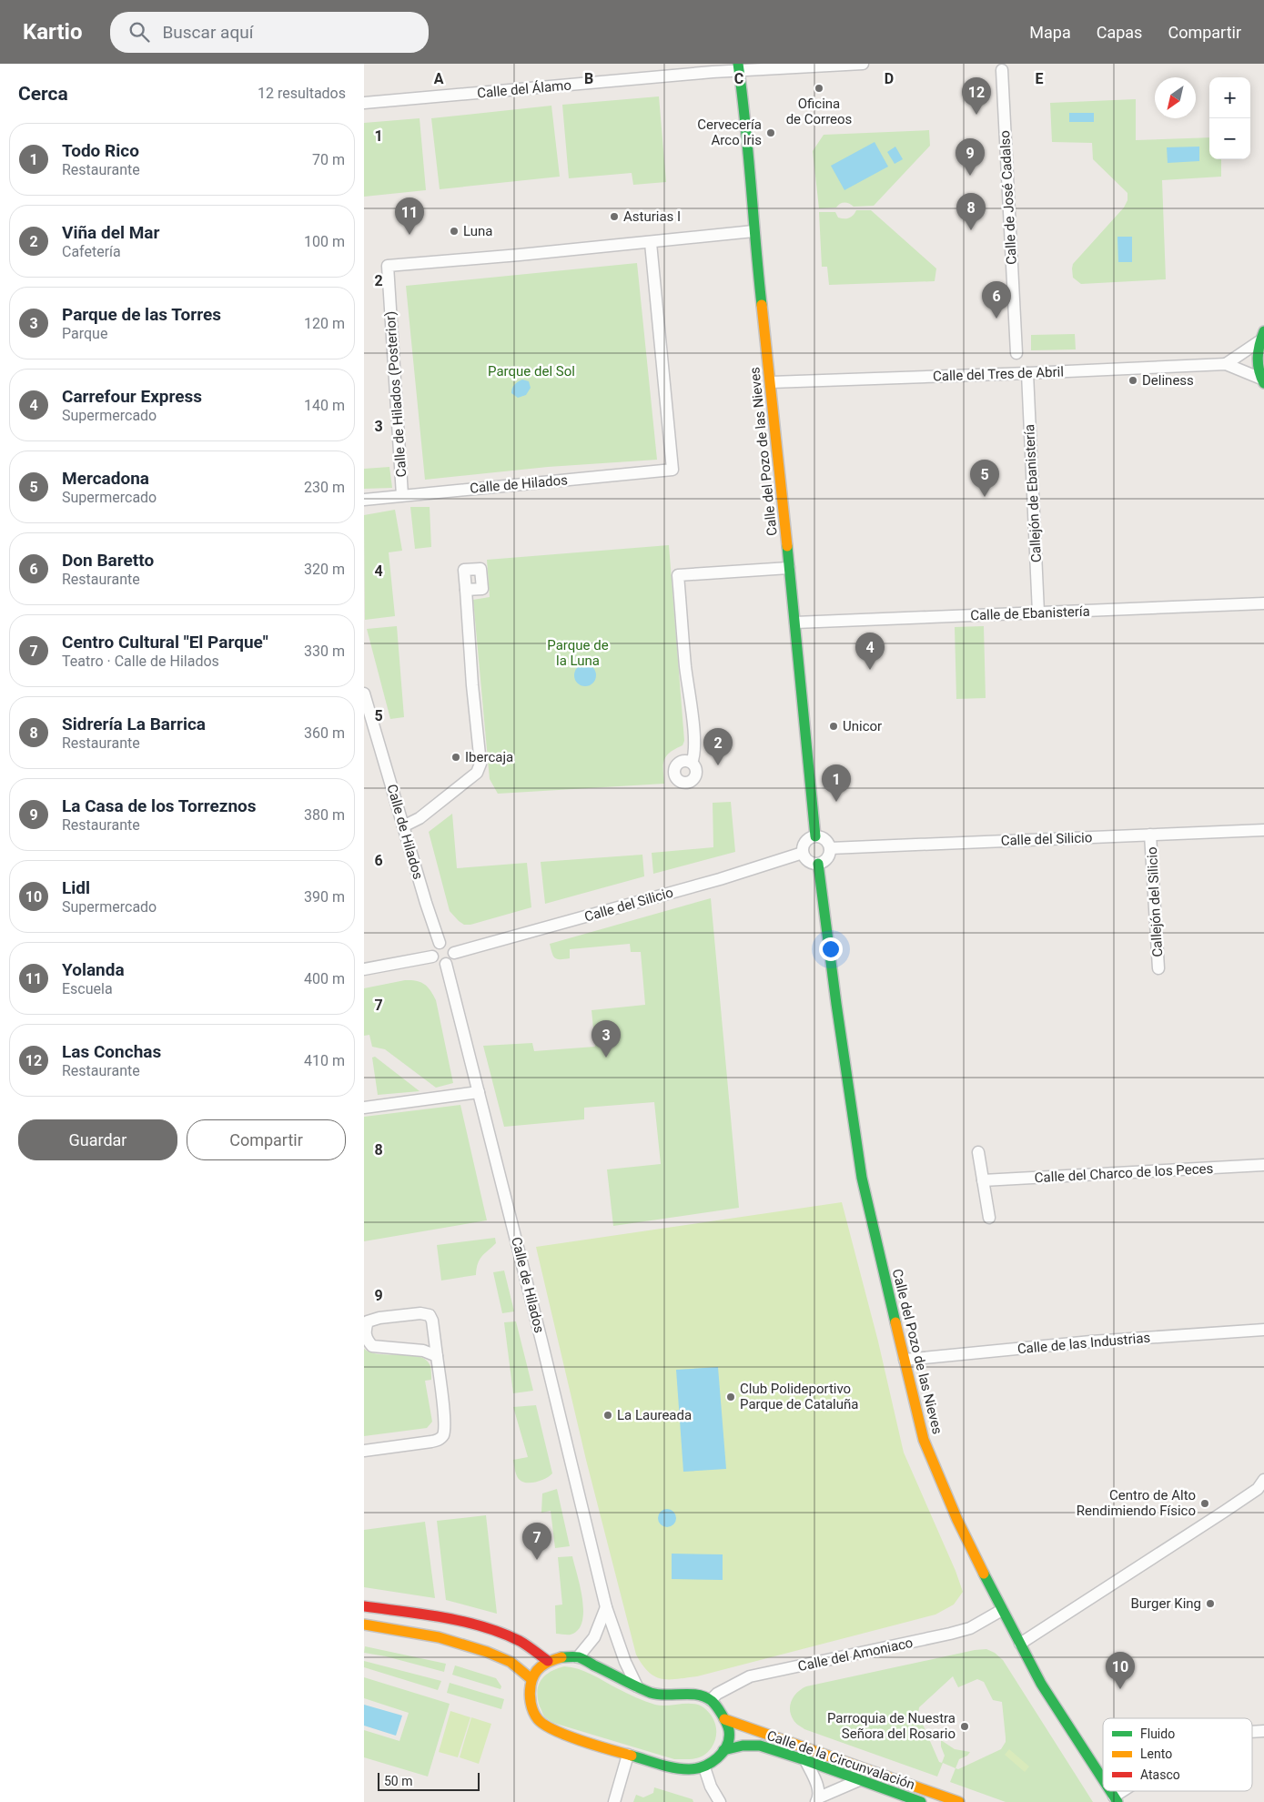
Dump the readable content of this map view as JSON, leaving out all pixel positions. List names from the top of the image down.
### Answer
{
  "streets": {
    "street": [
      "Calle del Álamo",
      "Calle de José Cadalso",
      "Calle del Tres de Abril",
      "Calle de Hilados (Posterior)",
      "Calle del Pozo de las Nieves",
      "Calle de Hilados",
      "Callejón de Ebanistería",
      "Calle de Ebanistería",
      "Calle del Silicio",
      "Callejón del Silicio",
      "Calle del Charco de los Peces",
      "Calle de las Industrias",
      "Calle del Amoniaco",
      "Calle de la Circunvalación"
    ]
  },
  "crossings": [
    ["Calle del Álamo", "Calle del Pozo de las Nieves"],
    ["Calle del Tres de Abril", "Calle del Pozo de las Nieves"],
    ["Calle del Tres de Abril", "Callejón de Ebanistería"],
    ["Calle de Hilados (Posterior)", "Calle de Hilados"],
    ["Calle del Pozo de las Nieves", "Calle de Ebanistería"],
    ["Calle del Pozo de las Nieves", "Calle del Silicio"],
    ["Calle del Pozo de las Nieves", "Calle de las Industrias"],
    ["Calle del Pozo de las Nieves", "Calle del Amoniaco"],
    ["Calle de Hilados", "Calle del Silicio"],
    ["Callejón de Ebanistería", "Calle de Ebanistería"],
    ["Calle del Silicio", "Callejón del Silicio"]
  ],
  "parks": ["Parque del Sol", "Parque de la Luna"],
  "places": [
    "Oficina de Correos",
    "Cervecería Arco Iris",
    "Asturias I",
    "Luna",
    "Deliness",
    "Unicor",
    "Ibercaja",
    "Club Polideportivo Parque de Cataluña",
    "La Laureada",
    "Centro de Alto Rendimiendo Físico",
    "Burger King",
    "Parroquia de Nuestra Señora del Rosario"
  ],
  "legend": ["Fluido", "Lento", "Atasco"],
  "scale_bar": "50 m",
  "north": "bottom left",
  "page": {
    "header": "Kartio",
    "search": "Buscar aquí",
    "nav": ["Mapa", "Capas", "Compartir"],
    "heading": ["Cerca", "12 resultados"],
    "map_buttons": ["+", "−"],
    "pins": [
      "12",
      "9",
      "8",
      "11",
      "6",
      "5",
      "4",
      "2",
      "1",
      "3",
      "7",
      "10"
    ],
    "list": [
      {
        "mark": "1",
        "name": "Todo Rico",
        "note": "Restaurante",
        "value": "70 m"
      },
      {
        "mark": "2",
        "name": "Viña del Mar",
        "note": "Cafetería",
        "value": "100 m"
      },
      {
        "mark": "3",
        "name": "Parque de las Torres",
        "note": "Parque",
        "value": "120 m"
      },
      {
        "mark": "4",
        "name": "Carrefour Express",
        "note": "Supermercado",
        "value": "140 m"
      },
      {
        "mark": "5",
        "name": "Mercadona",
        "note": "Supermercado",
        "value": "230 m"
      },
      {
        "mark": "6",
        "name": "Don Baretto",
        "note": "Restaurante",
        "value": "320 m"
      },
      {
        "mark": "7",
        "name": "Centro Cultural \"El Parque\"",
        "note": "Teatro · Calle de Hilados",
        "value": "330 m"
      },
      {
        "mark": "8",
        "name": "Sidrería La Barrica",
        "note": "Restaurante",
        "value": "360 m"
      },
      {
        "mark": "9",
        "name": "La Casa de los Torreznos",
        "note": "Restaurante",
        "value": "380 m"
      },
      {
        "mark": "10",
        "name": "Lidl",
        "note": "Supermercado",
        "value": "390 m"
      },
      {
        "mark": "11",
        "name": "Yolanda",
        "note": "Escuela",
        "value": "400 m"
      },
      {
        "mark": "12",
        "name": "Las Conchas",
        "note": "Restaurante",
        "value": "410 m"
      }
    ],
    "buttons": ["Guardar", "Compartir"],
    "scale": "50 m"
  },
  "grid": {
    "columns": [
      "A",
      "B",
      "C",
      "D",
      "E"
    ],
    "rows": [
      "1",
      "2",
      "3",
      "4",
      "5",
      "6",
      "7",
      "8",
      "9"
    ]
  }
}
